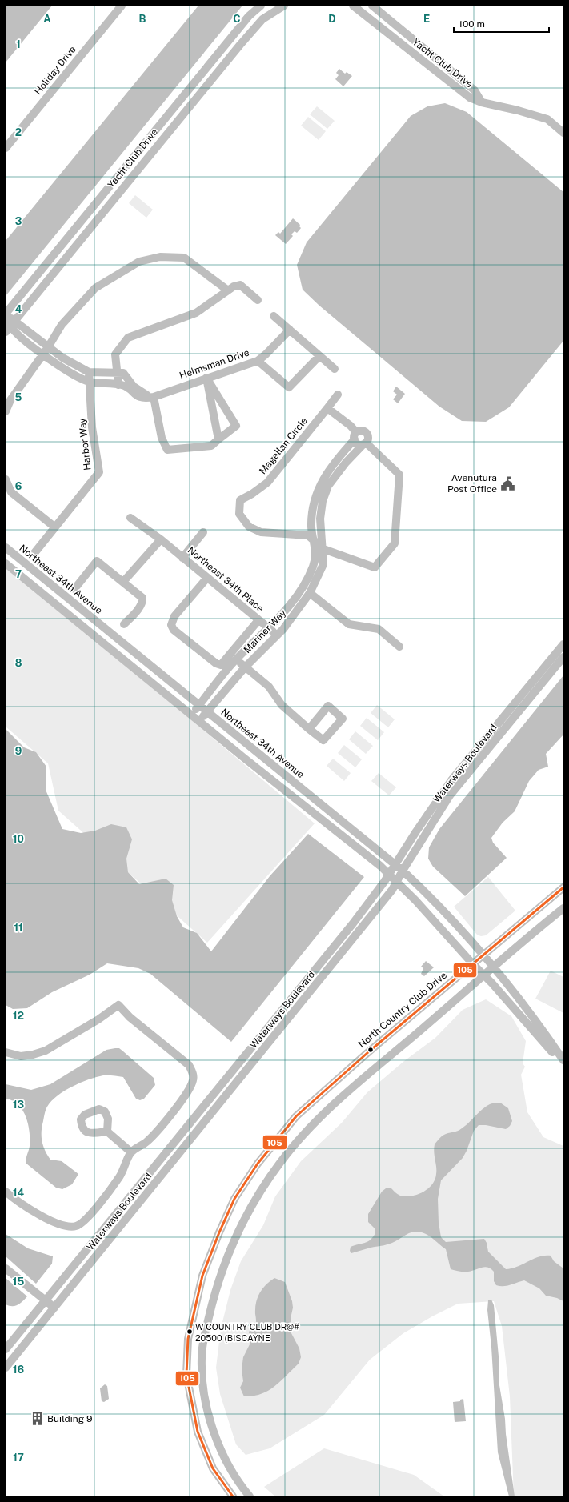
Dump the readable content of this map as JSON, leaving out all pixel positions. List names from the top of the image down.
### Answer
{
  "streets": {
    "street": [
      "Yacht Club Drive",
      "Holiday Drive",
      "Helmsman Drive",
      "Harbor Way",
      "Magellan Circle",
      "Northeast 34th Avenue",
      "Northeast 34th Place",
      "Mariner Way",
      "Waterways Boulevard",
      "North Country Club Drive"
    ]
  },
  "crossings": [
    ["Magellan Circle", "Mariner Way"],
    ["Northeast 34th Avenue", "Mariner Way"],
    ["Northeast 34th Avenue", "Waterways Boulevard"],
    ["Northeast 34th Avenue", "North Country Club Drive"],
    ["Northeast 34th Place", "Mariner Way"]
  ],
  "places": {
    "public building": ["Avenutura Post Office"],
    "other": ["W COUNTRY CLUB DR@# 20500 (BISCAYNE"],
    "building": ["Building 9"]
  },
  "lines": ["transit line 105"],
  "scale_bar": "100 m",
  "grid": {
    "columns": [
      "A",
      "B",
      "C",
      "D",
      "E"
    ],
    "rows": [
      "1",
      "2",
      "3",
      "4",
      "5",
      "6",
      "7",
      "8",
      "9",
      "10",
      "11",
      "12",
      "13",
      "14",
      "15",
      "16",
      "17"
    ]
  }
}
